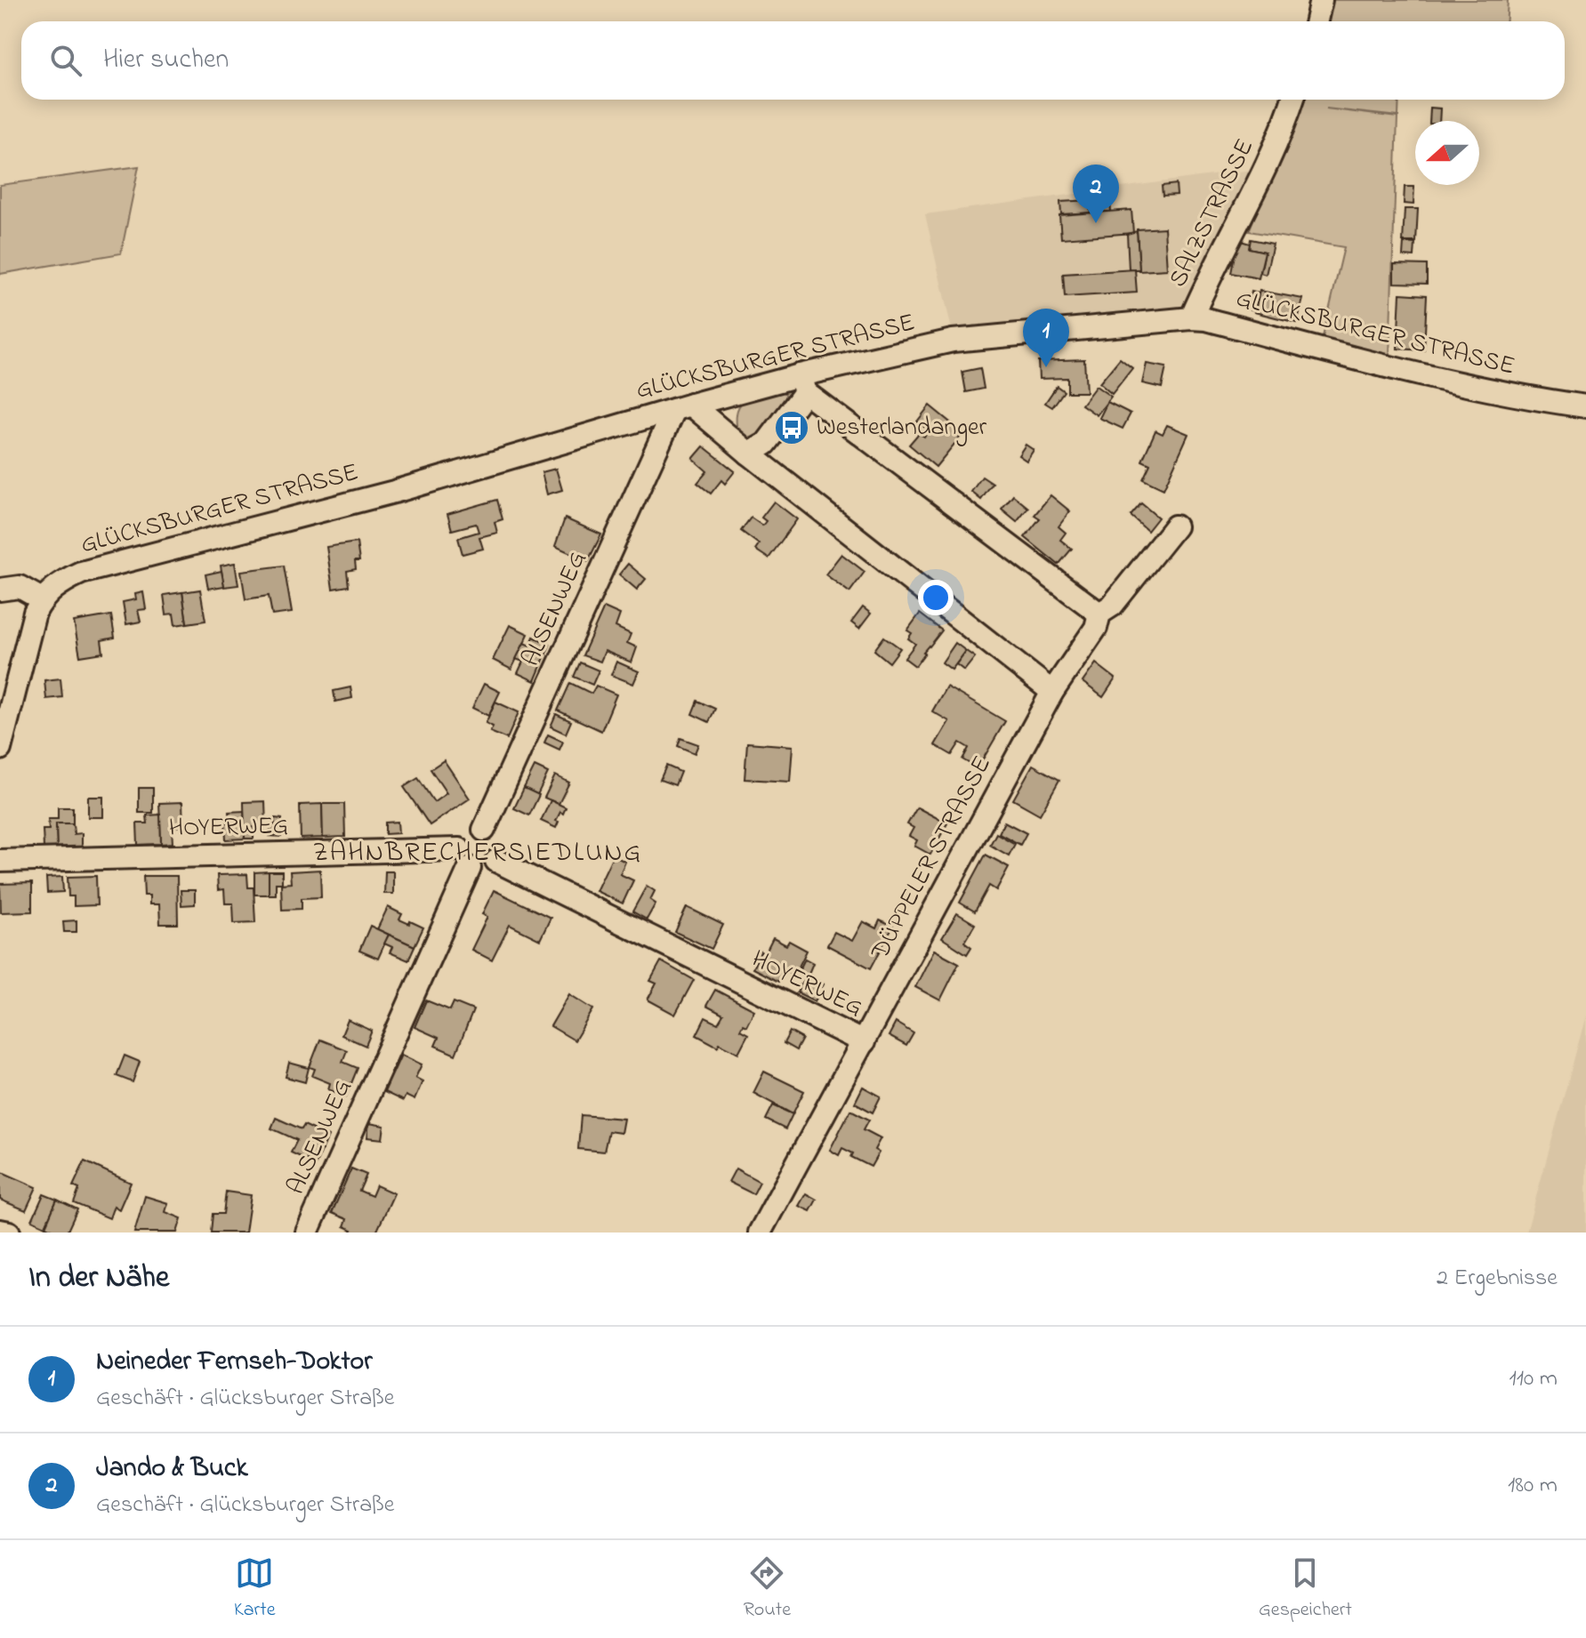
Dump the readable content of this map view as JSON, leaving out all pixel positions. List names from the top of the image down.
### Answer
{
  "streets": {
    "street": [
      "SALZSTRASSE",
      "GLÜCKSBURGER STRASSE",
      "ALSENWEG",
      "HOYERWEG",
      "DÜPPELER STRASSE"
    ]
  },
  "crossings": [
    ["SALZSTRASSE", "GLÜCKSBURGER STRASSE"],
    ["GLÜCKSBURGER STRASSE", "ALSENWEG"],
    ["ALSENWEG", "HOYERWEG"],
    ["HOYERWEG", "DÜPPELER STRASSE"]
  ],
  "districts": ["ZAHNBRECHERSIEDLUNG"],
  "places": {
    "bus stop": ["Westerlandanger"]
  },
  "north": "left",
  "page": {
    "search": "Hier suchen",
    "pins": ["2", "1"],
    "heading": ["In der Nähe", "2 Ergebnisse"],
    "list": [
      {
        "mark": "1",
        "name": "Neineder Fernseh-Doktor",
        "note": "Geschäft · Glücksburger Straße",
        "value": "110 m"
      },
      {
        "mark": "2",
        "name": "Jando & Buck",
        "note": "Geschäft · Glücksburger Straße",
        "value": "180 m"
      }
    ],
    "nav": ["Karte", "Route", "Gespeichert"]
  }
}
